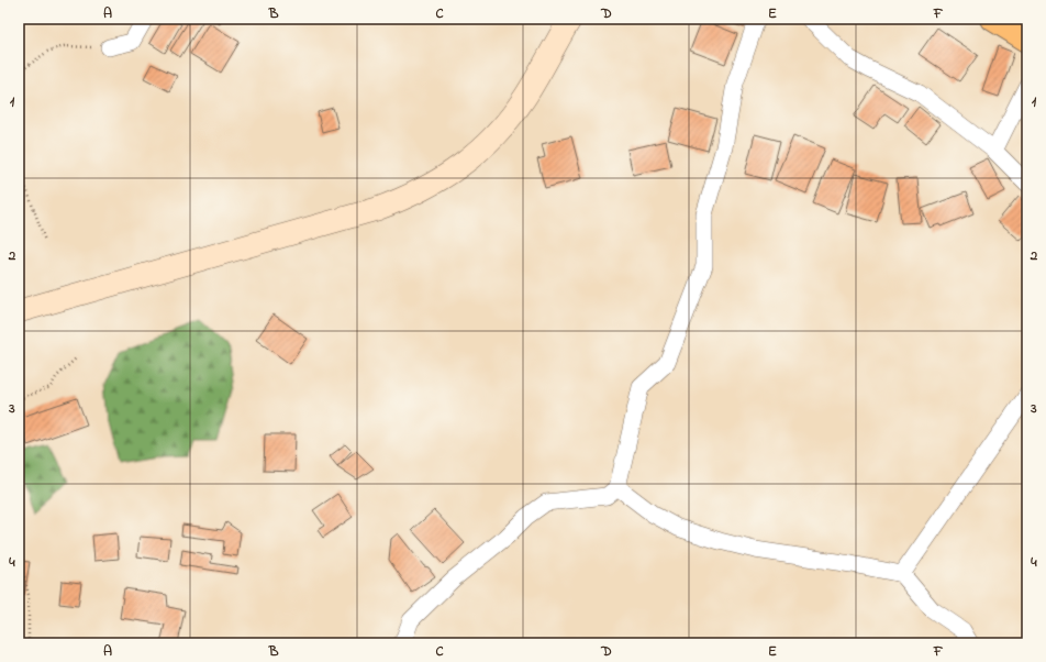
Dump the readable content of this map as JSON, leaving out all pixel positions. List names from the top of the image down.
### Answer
{
  "grid": {
    "columns": [
      "A",
      "B",
      "C",
      "D",
      "E",
      "F"
    ],
    "rows": [
      "1",
      "2",
      "3",
      "4"
    ]
  }
}
